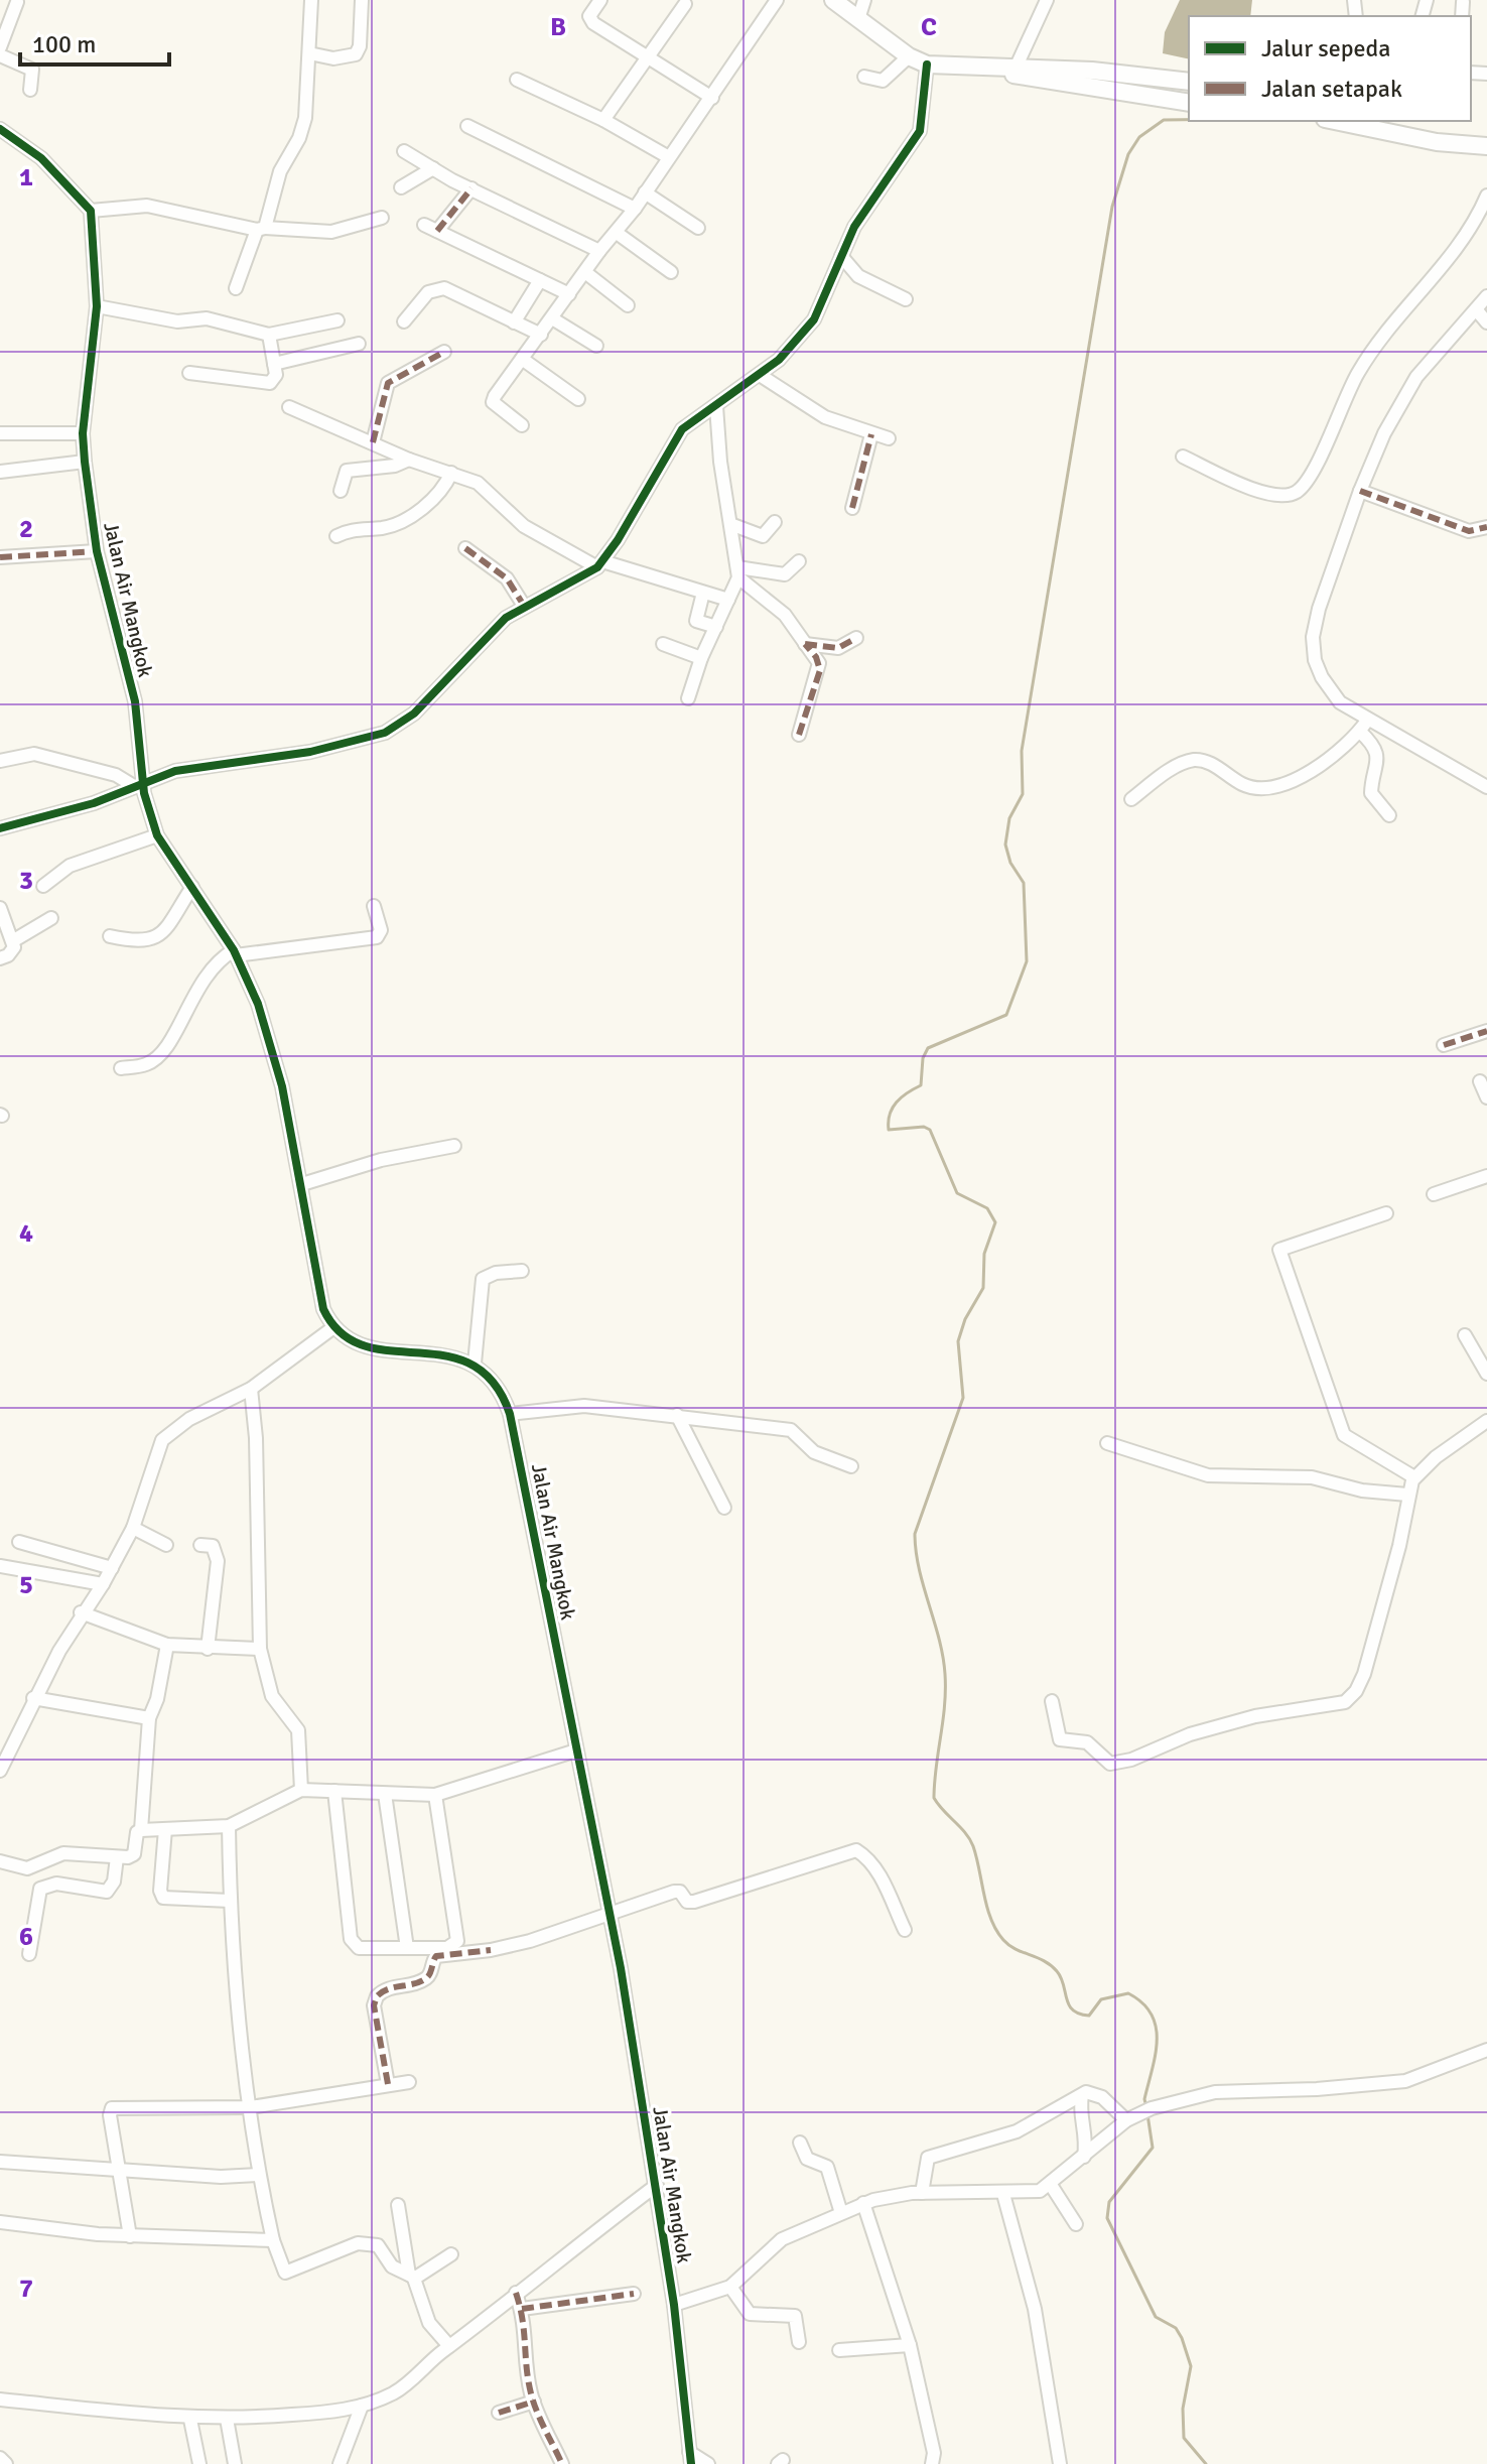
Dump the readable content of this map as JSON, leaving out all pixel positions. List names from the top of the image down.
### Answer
{
  "streets": {
    "street": ["Jalan Air Mangkok"]
  },
  "legend": ["Jalur sepeda", "Jalan setapak"],
  "scale_bar": "100 m",
  "grid": {
    "columns": ["B", "C"],
    "rows": [
      "1",
      "2",
      "3",
      "4",
      "5",
      "6",
      "7"
    ]
  }
}
